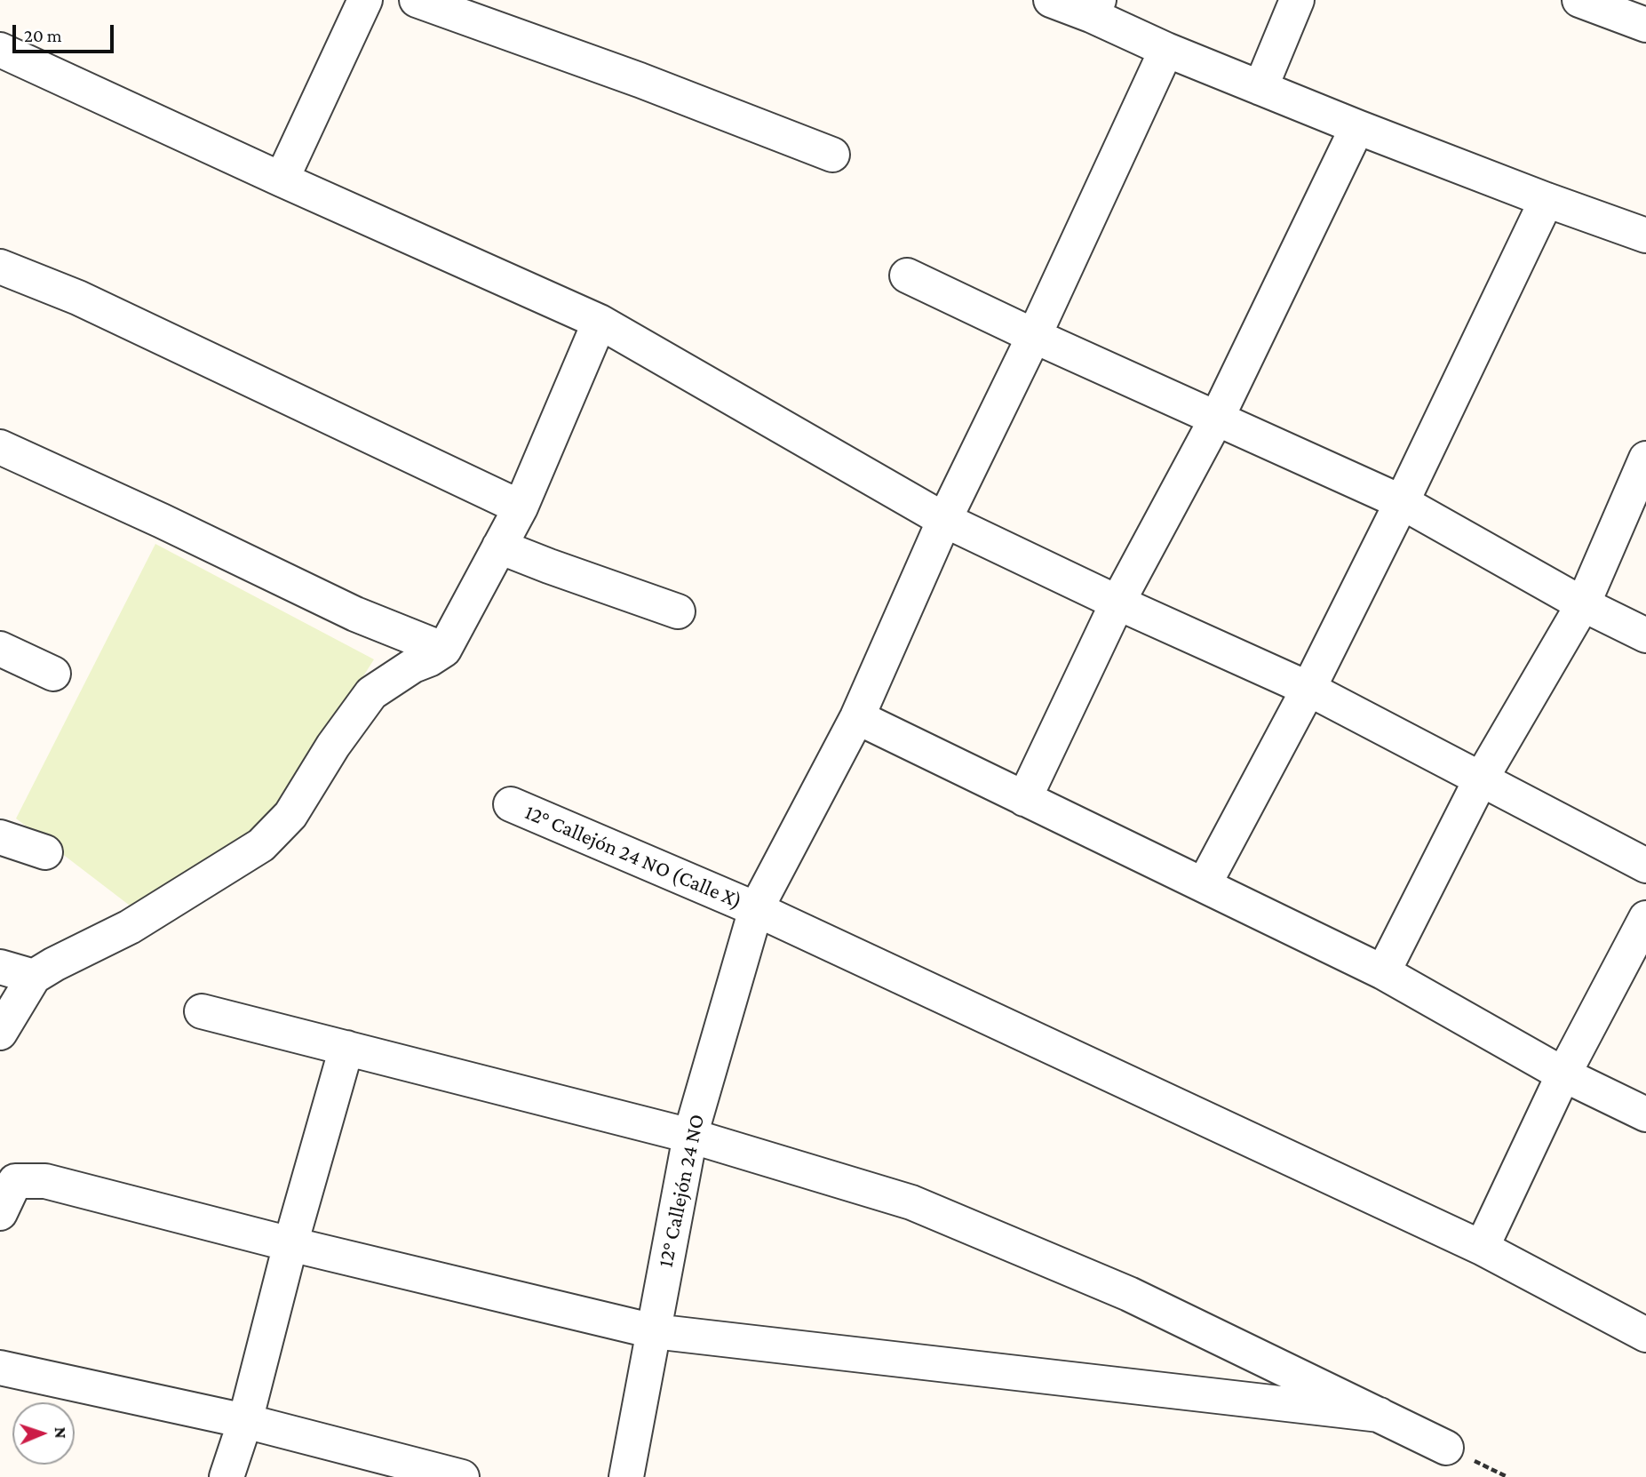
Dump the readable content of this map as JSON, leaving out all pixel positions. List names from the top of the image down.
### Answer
{
  "streets": {
    "street": ["12° Callejón 24 NO (Calle X)", "12° Callejón 24 NO"]
  },
  "crossings": [
    ["12° Callejón 24 NO (Calle X)", "12° Callejón 24 NO"]
  ],
  "scale_bar": "20 m",
  "north": "right"
}
